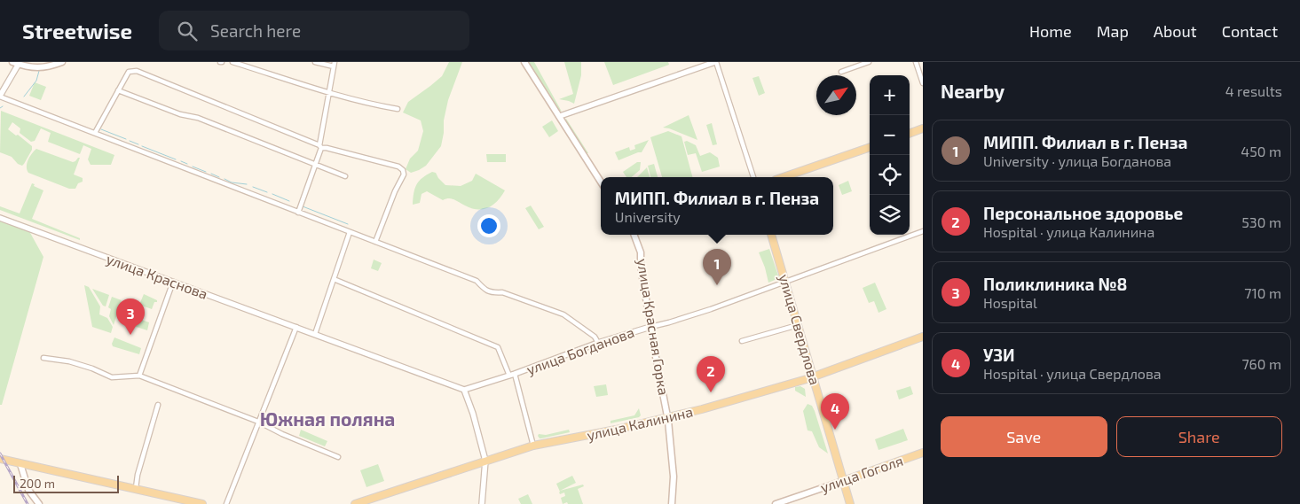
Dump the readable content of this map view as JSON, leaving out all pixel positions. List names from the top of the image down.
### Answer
{
  "streets": {
    "main road": [
      "улица Красная Горка",
      "улица Свердлова",
      "улица Калинина",
      "улица Гоголя"
    ],
    "street": ["улица Краснова", "улица Богданова"]
  },
  "crossings": [
    ["улица Краснова", "улица Богданова"],
    ["улица Красная Горка", "улица Богданова"],
    ["улица Красная Горка", "улица Калинина"],
    ["улица Свердлова", "улица Богданова"],
    ["улица Свердлова", "улица Калинина"],
    ["улица Свердлова", "улица Гоголя"]
  ],
  "districts": ["Южная поляна"],
  "scale_bar": "200 m",
  "north": "top right",
  "page": {
    "header": "Streetwise",
    "search": "Search here",
    "nav": [
      "Home",
      "Map",
      "About",
      "Contact"
    ],
    "heading": ["Nearby", "4 results"],
    "map_buttons": ["+", "−"],
    "list": [
      {
        "mark": "1",
        "name": "МИПП. Филиал в г. Пенза",
        "note": "University · улица Богданова",
        "value": "450 m"
      },
      {
        "mark": "2",
        "name": "Персональное здоровье",
        "note": "Hospital · улица Калинина",
        "value": "530 m"
      },
      {
        "mark": "3",
        "name": "Поликлиника №8",
        "note": "Hospital",
        "value": "710 m"
      },
      {
        "mark": "4",
        "name": "УЗИ",
        "note": "Hospital · улица Свердлова",
        "value": "760 m"
      }
    ],
    "popup": ["МИПП. Филиал в г. Пенза", "University"],
    "pins": [
      "1",
      "3",
      "2",
      "4"
    ],
    "buttons": ["Save", "Share"],
    "scale": "200 m"
  }
}
